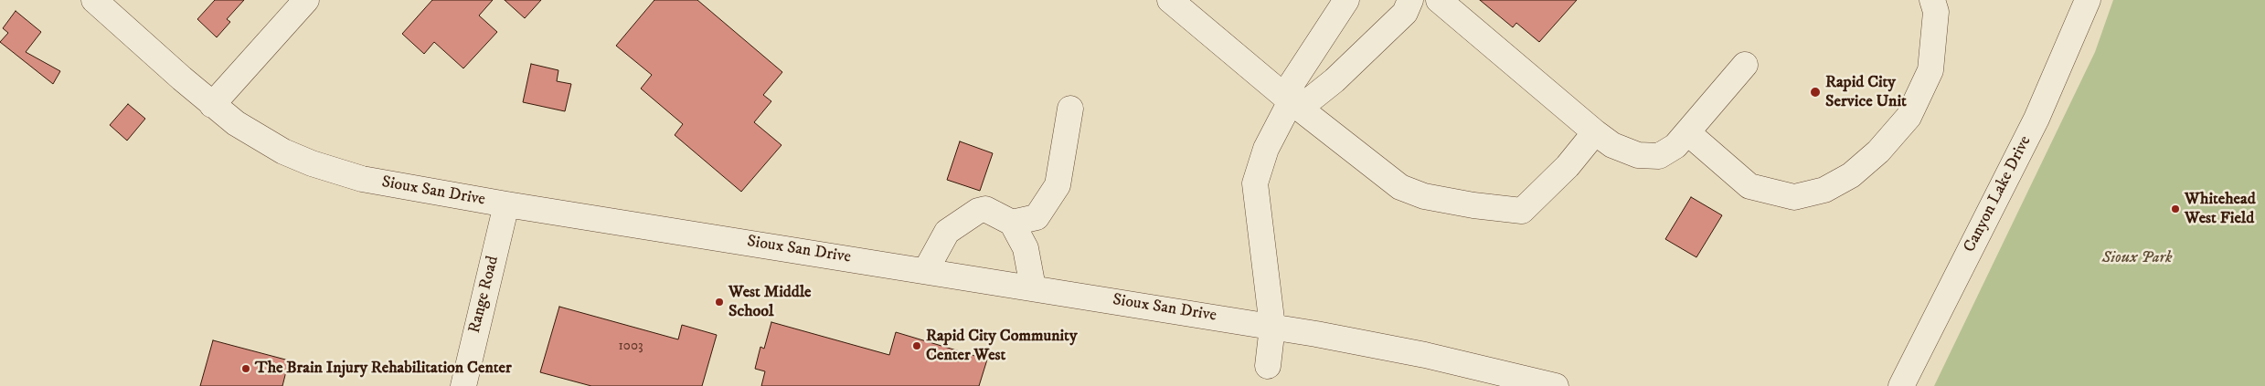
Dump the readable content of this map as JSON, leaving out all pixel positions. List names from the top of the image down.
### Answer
{
  "streets": {
    "street": ["Sioux San Drive", "Canyon Lake Drive", "Range Road"]
  },
  "crossings": [
    ["Sioux San Drive", "Range Road"]
  ],
  "parks": ["Sioux Park"],
  "places": [
    "Rapid City Service Unit",
    "Whitehead West Field",
    "West Middle School",
    "Rapid City Community Center West",
    "The Brain Injury Rehabilitation Center"
  ],
  "house_numbers": ["1003"]
}
